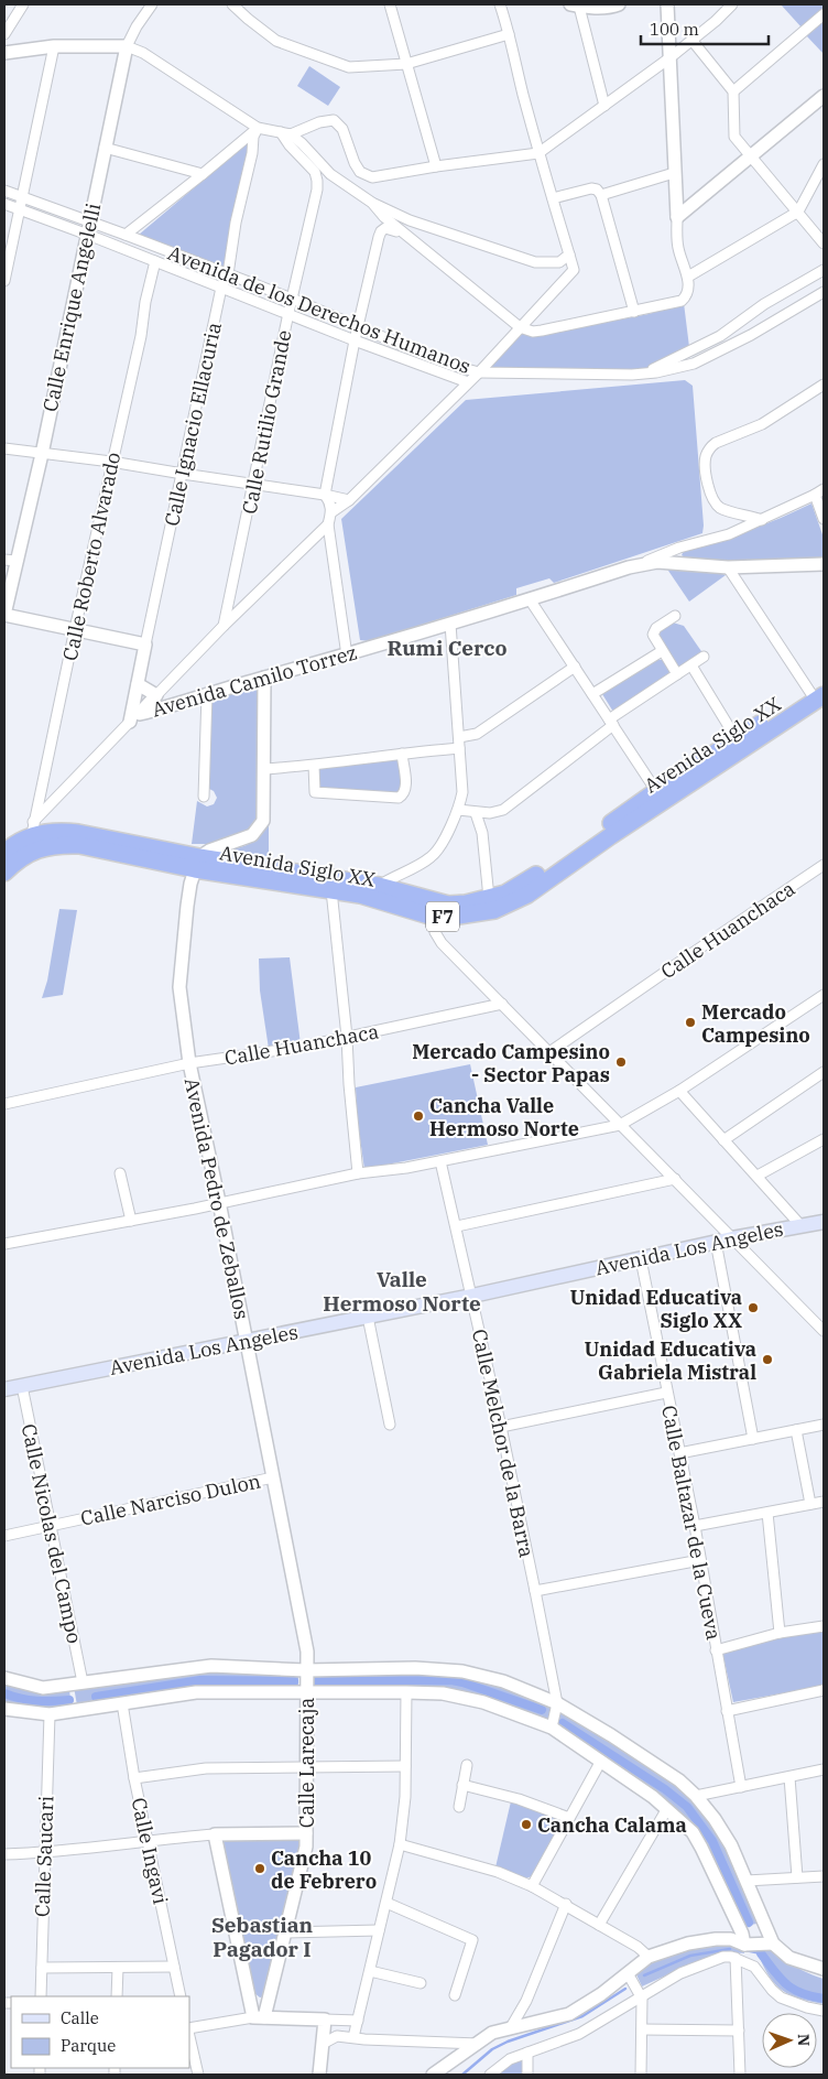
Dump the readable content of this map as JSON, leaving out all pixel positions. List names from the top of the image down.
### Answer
{
  "streets": {
    "highway": ["Avenida Siglo XX", "F7"],
    "main road": ["Avenida Los Angeles"],
    "street": [
      "Calle Enrique Angelelli",
      "Avenida de los Derechos Humanos",
      "Calle Rutilio Grande",
      "Calle Ignacio Ellacuria",
      "Calle Roberto Alvarado",
      "Avenida Camilo Torrez",
      "Calle Huanchaca",
      "Avenida Pedro de Zeballos",
      "Calle Melchor de la Barra",
      "Calle Narciso Dulon",
      "Calle Baltazar de la Cueva",
      "Calle Nicolas del Campo",
      "Calle Larecaja",
      "Calle Ingavi",
      "Calle Saucari"
    ]
  },
  "crossings": [
    ["Calle Enrique Angelelli", "Avenida de los Derechos Humanos"],
    ["Avenida de los Derechos Humanos", "Calle Rutilio Grande"],
    ["Avenida de los Derechos Humanos", "Calle Ignacio Ellacuria"],
    ["Avenida de los Derechos Humanos", "Calle Roberto Alvarado"],
    ["Calle Ignacio Ellacuria", "Avenida Camilo Torrez"],
    ["Calle Roberto Alvarado", "Avenida Camilo Torrez"],
    ["Calle Roberto Alvarado", "Avenida Siglo XX"],
    ["Avenida Camilo Torrez", "Avenida Siglo XX"],
    ["Avenida Siglo XX", "Avenida Pedro de Zeballos"],
    ["Calle Huanchaca", "Avenida Pedro de Zeballos"],
    ["Avenida Pedro de Zeballos", "Avenida Los Angeles"],
    ["Avenida Pedro de Zeballos", "Calle Narciso Dulon"],
    ["Avenida Pedro de Zeballos", "Calle Larecaja"],
    ["Avenida Los Angeles", "Calle Melchor de la Barra"],
    ["Avenida Los Angeles", "Calle Baltazar de la Cueva"],
    ["Avenida Los Angeles", "Calle Nicolas del Campo"],
    ["Calle Narciso Dulon", "Calle Nicolas del Campo"]
  ],
  "districts": ["Rumi Cerco", "Valle Hermoso Norte", "Sebastian Pagador I"],
  "places": [
    "Mercado Campesino",
    "Mercado Campesino - Sector Papas",
    "Cancha Valle Hermoso Norte",
    "Unidad Educativa Siglo XX",
    "Unidad Educativa Gabriela Mistral",
    "Cancha Calama",
    "Cancha 10 de Febrero"
  ],
  "legend": ["Calle", "Parque"],
  "scale_bar": "100 m",
  "north": "right"
}
